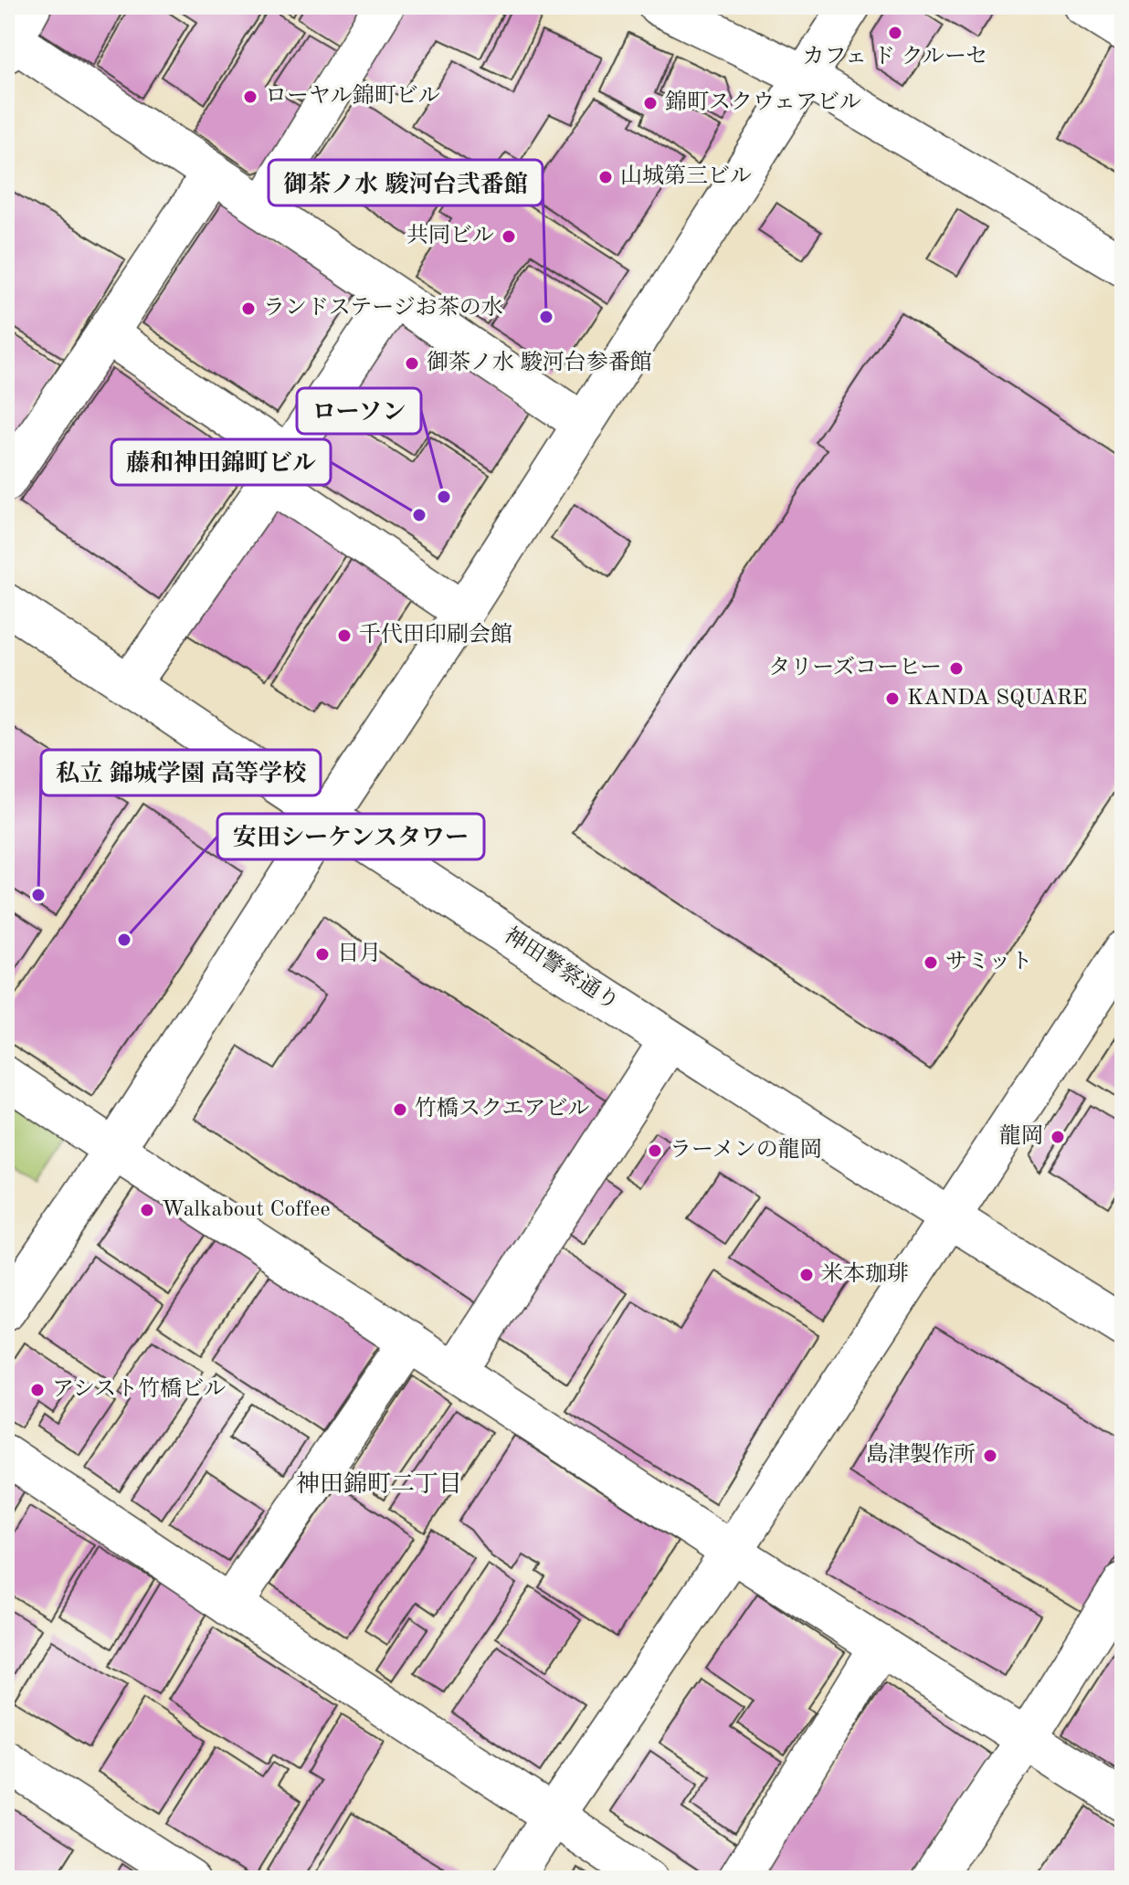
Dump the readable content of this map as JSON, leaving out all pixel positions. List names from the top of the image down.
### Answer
{
  "streets": {
    "street": ["神田警察通り"]
  },
  "districts": ["神田錦町二丁目"],
  "places": [
    "カフェ ド クルーセ",
    "ローヤル錦町ビル",
    "錦町スクウェアビル",
    "山城第三ビル",
    "共同ビル",
    "ランドステージお茶の水",
    "御茶ノ水 駿河台弐番館",
    "御茶ノ水 駿河台参番館",
    "ローソン",
    "藤和神田錦町ビル",
    "千代田印刷会館",
    "タリーズコーヒー",
    "KANDA SQUARE",
    "私立 錦城学園 高等学校",
    "安田シーケンスタワー",
    "日月",
    "サミット",
    "竹橋スクエアビル",
    "龍岡",
    "ラーメンの龍岡",
    "Walkabout Coffee",
    "米本珈琲",
    "アシスト竹橋ビル",
    "島津製作所"
  ]
}
